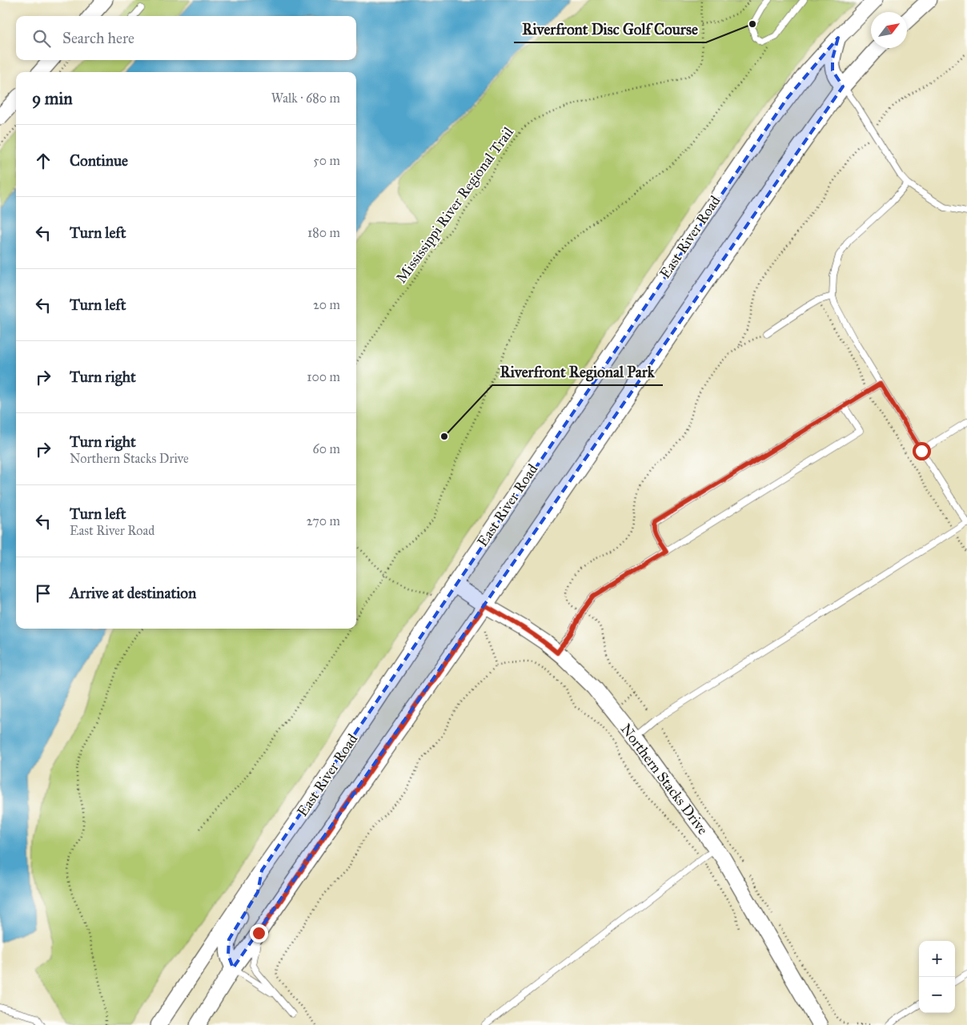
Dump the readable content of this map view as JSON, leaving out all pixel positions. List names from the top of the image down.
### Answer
{
  "streets": {
    "street": ["East River Road", "Northern Stacks Drive"],
    "path": ["Mississippi River Regional Trail"]
  },
  "crossings": [
    ["East River Road", "Northern Stacks Drive"]
  ],
  "places": ["Riverfront Disc Golf Course", "Riverfront Regional Park"],
  "north": "top right",
  "page": {
    "search": "Search here",
    "heading": ["9 min", "Walk · 680 m"],
    "list": [
      ["Continue", "50 m"],
      ["Turn left", "180 m"],
      ["Turn left", "20 m"],
      ["Turn right", "100 m"],
      ["Turn right", "Northern Stacks Drive", "60 m"],
      ["Turn left", "East River Road", "270 m"],
      "Arrive at destination"
    ],
    "map_buttons": ["+", "−"]
  }
}
